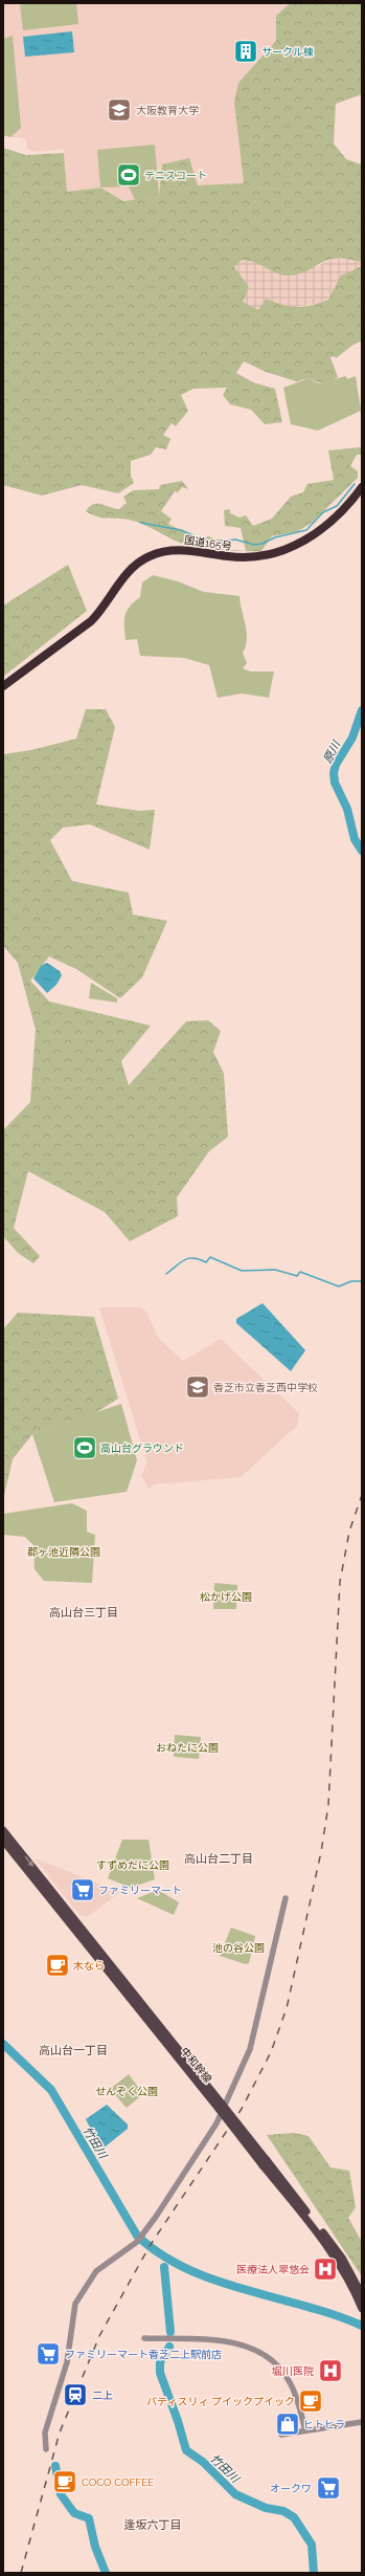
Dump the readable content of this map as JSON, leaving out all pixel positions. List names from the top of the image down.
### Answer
{
  "streets": {
    "highway": ["国道165号"],
    "main road": ["中和幹線"]
  },
  "districts": [
    "高山台三丁目",
    "高山台二丁目",
    "高山台一丁目",
    "逢坂六丁目"
  ],
  "water": ["原川", "竹田川"],
  "parks": [
    "郡ヶ池近隣公園",
    "松かげ公園",
    "おねたに公園",
    "すずめだに公園",
    "池の谷公園",
    "せんぞく公園"
  ],
  "places": {
    "building": ["サークル棟"],
    "school or university": ["大阪教育大学", "香芝市立香芝西中学校"],
    "sports": ["テニスコート", "高山台グラウンド"],
    "supermarket": ["ファミリーマート", "ファミリーマート香芝二上駅前店", "オークワ"],
    "cafe": ["木なら", "パティスリィ プイックプイック", "COCO COFFEE"],
    "hospital": ["医療法人翠悠会", "堀川医院"],
    "station": ["二上"],
    "shop": ["ヒトヒラ"]
  }
}
